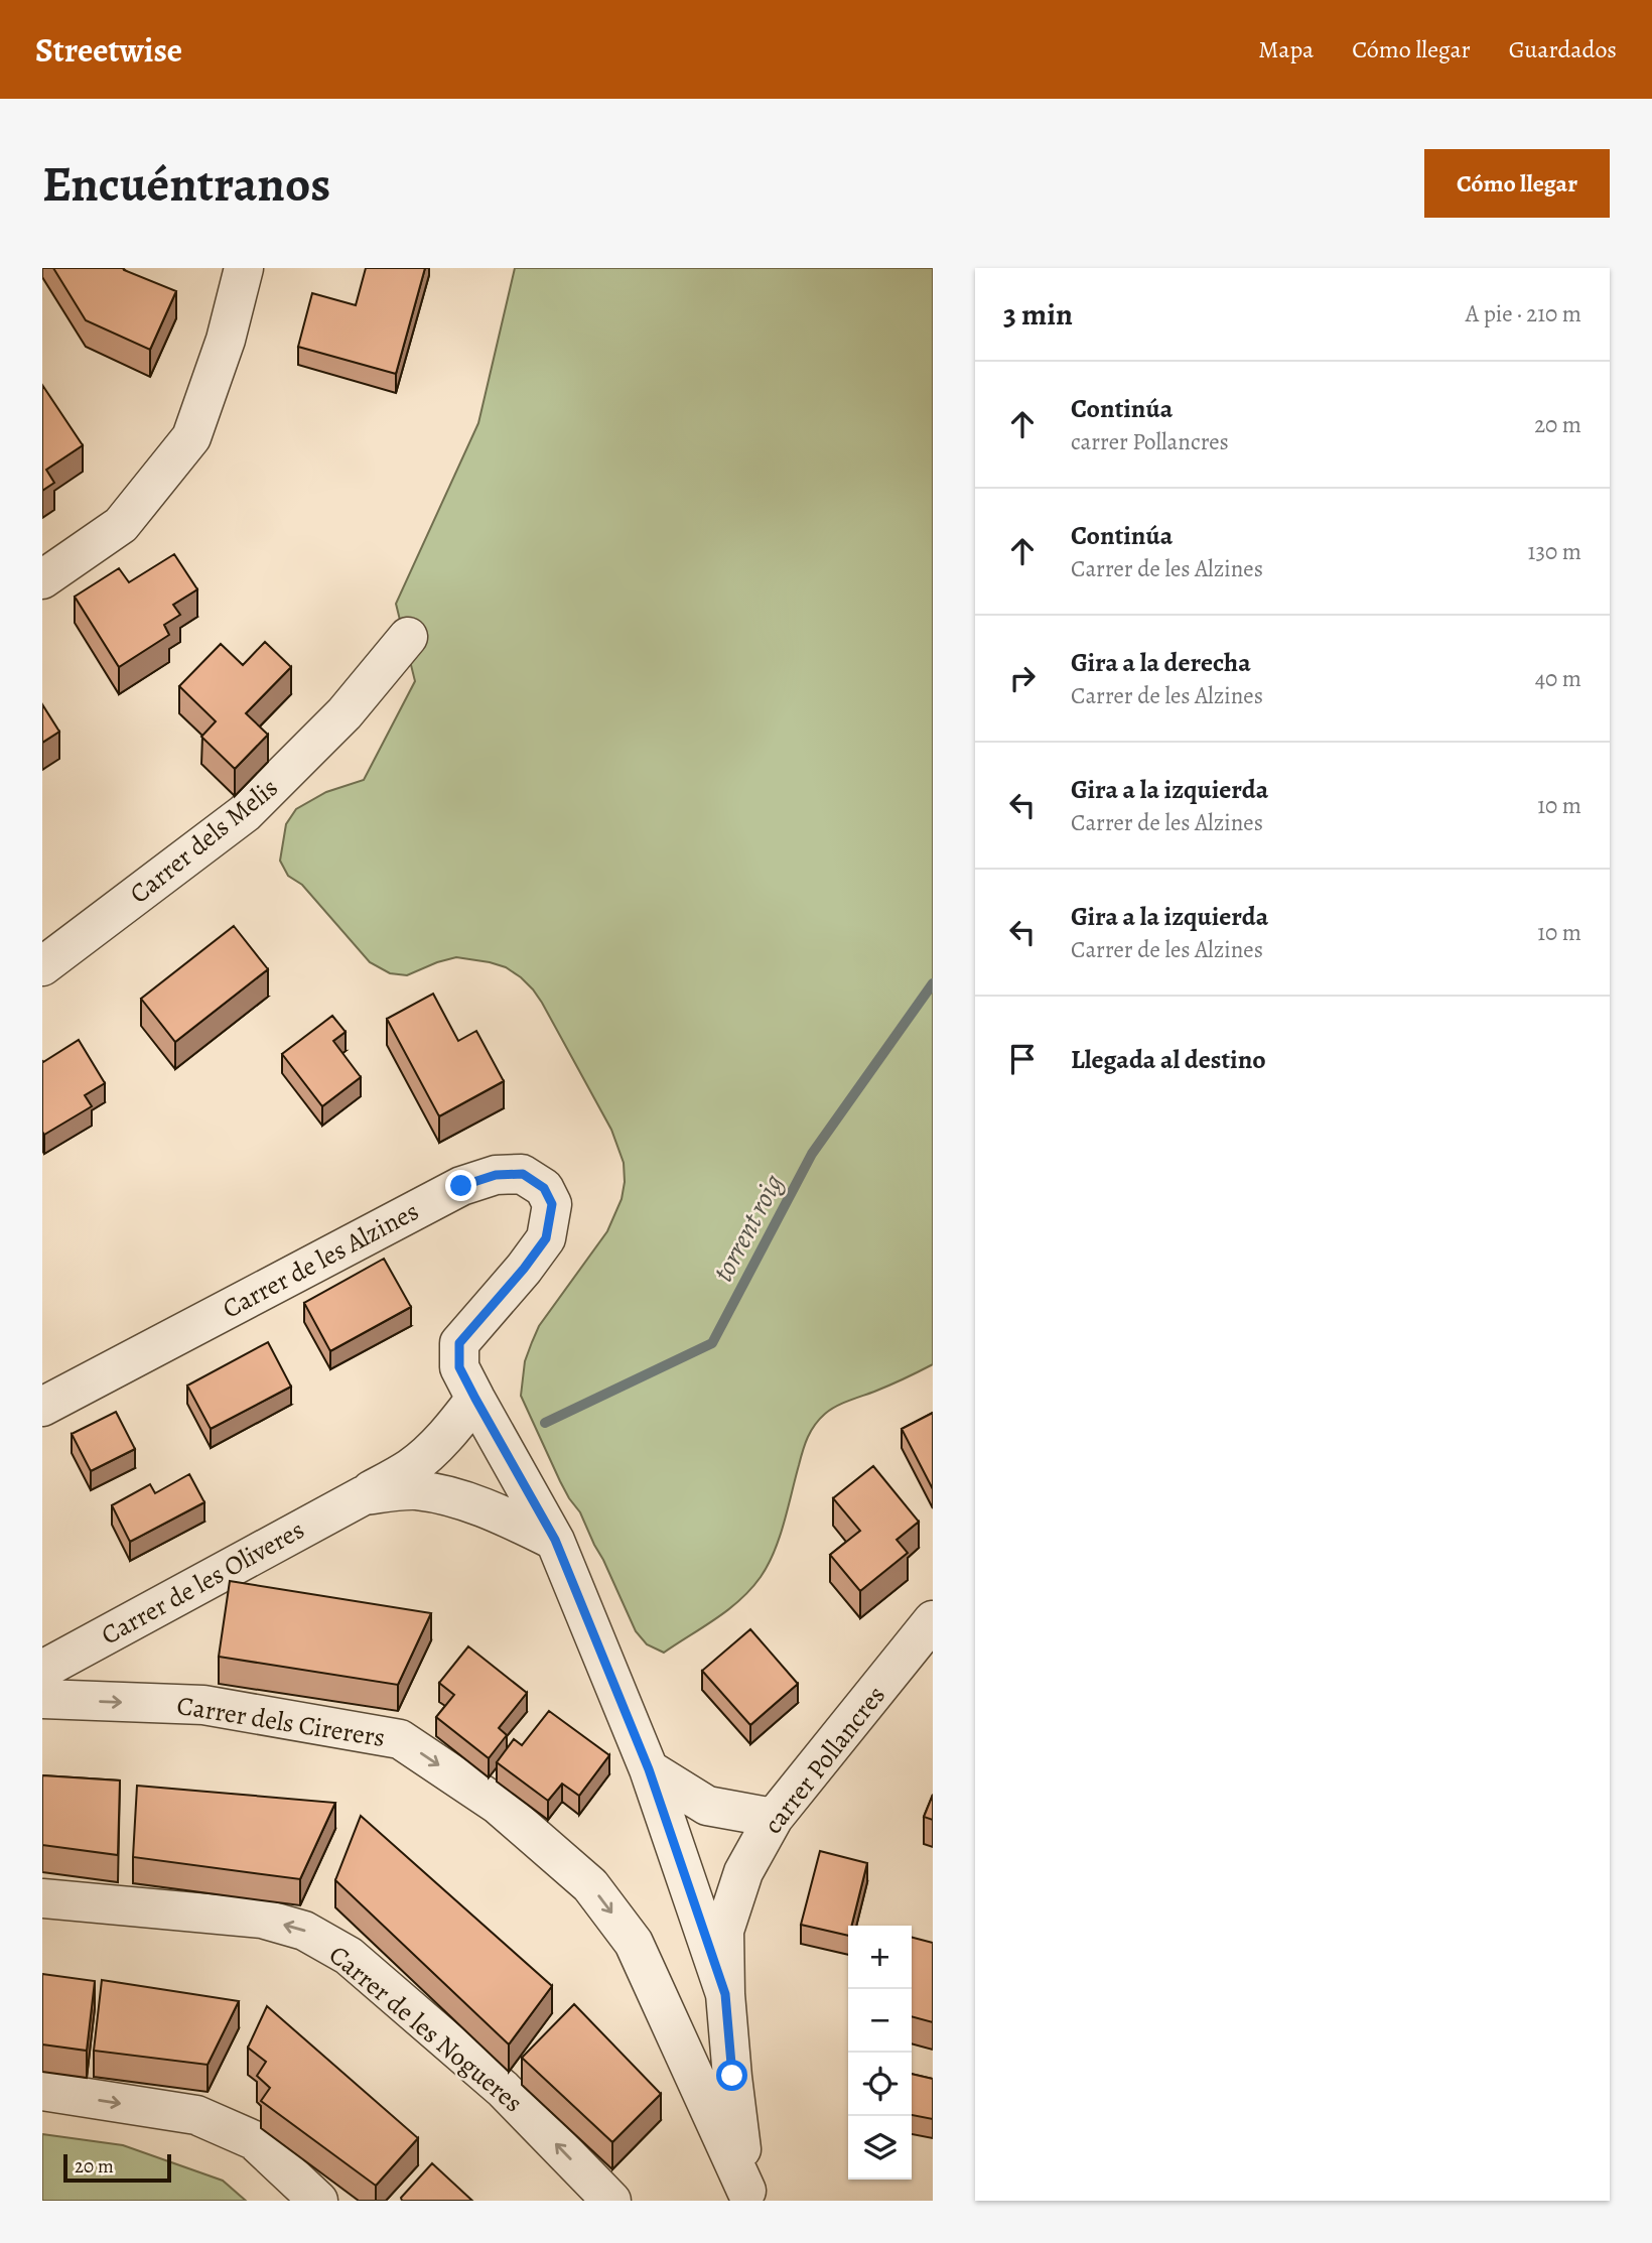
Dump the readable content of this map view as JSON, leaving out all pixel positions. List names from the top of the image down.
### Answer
{
  "streets": {
    "street": [
      "Carrer dels Melis",
      "Carrer de les Alzines",
      "Carrer de les Oliveres",
      "Carrer dels Cirerers",
      "carrer Pollancres",
      "Carrer de les Nogueres"
    ]
  },
  "crossings": [
    ["Carrer de les Alzines", "Carrer de les Oliveres"],
    ["Carrer de les Alzines", "carrer Pollancres"],
    ["Carrer dels Cirerers", "carrer Pollancres"]
  ],
  "one_way": ["Carrer dels Cirerers"],
  "water": ["torrent roig"],
  "scale_bar": "20 m",
  "page": {
    "header": "Streetwise",
    "nav": ["Mapa", "Cómo llegar", "Guardados"],
    "buttons": "Cómo llegar",
    "title": "Encuéntranos",
    "heading": ["3 min", "A pie · 210 m"],
    "list": [
      ["Continúa", "carrer Pollancres", "20 m"],
      ["Continúa", "Carrer de les Alzines", "130 m"],
      ["Gira a la derecha", "Carrer de les Alzines", "40 m"],
      ["Gira a la izquierda", "Carrer de les Alzines", "10 m"],
      ["Gira a la izquierda", "Carrer de les Alzines", "10 m"],
      "Llegada al destino"
    ],
    "map_buttons": ["+", "−"],
    "scale": "20 m"
  }
}
